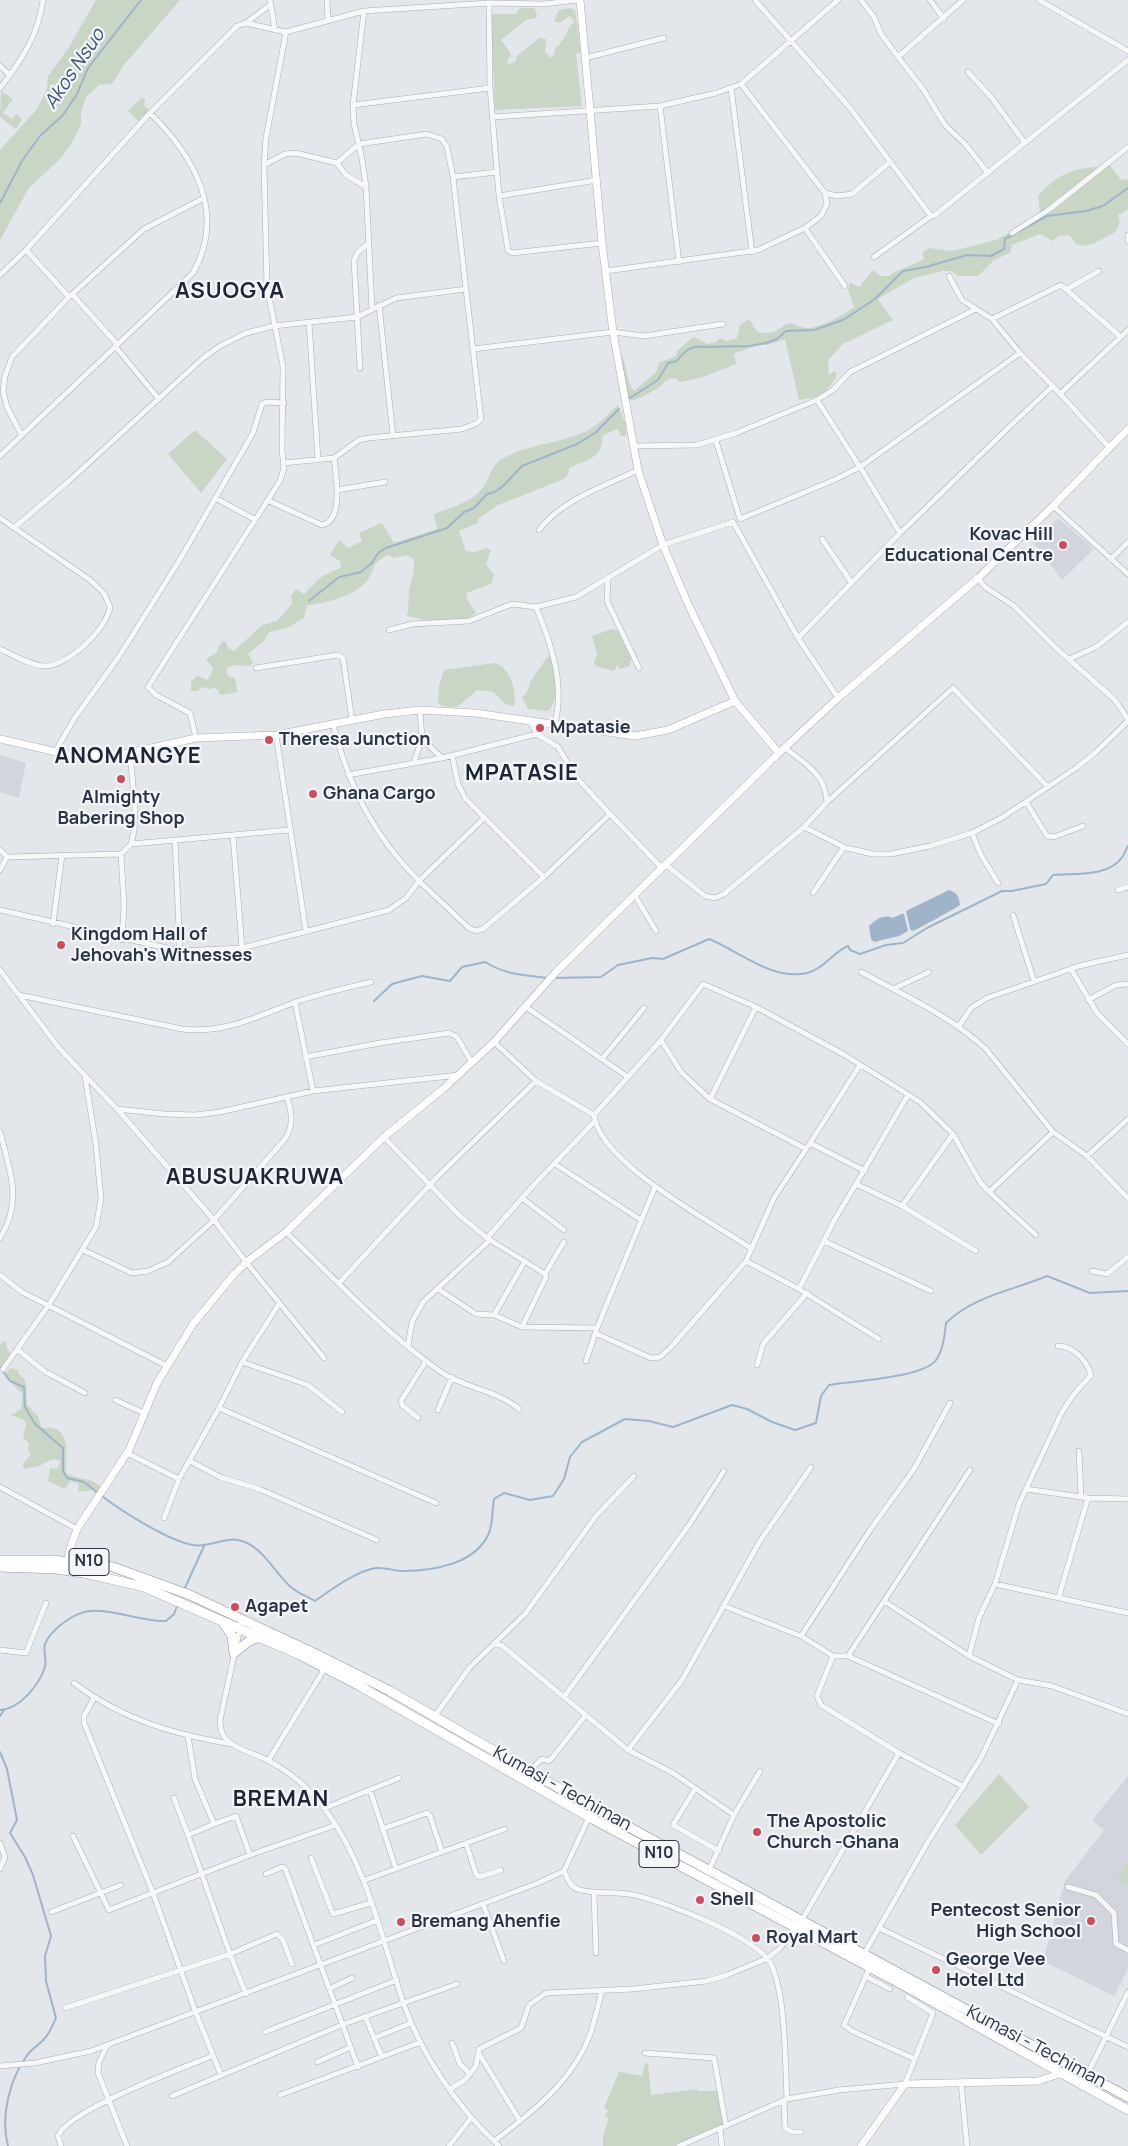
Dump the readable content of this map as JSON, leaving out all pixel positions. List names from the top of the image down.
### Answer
{
  "streets": {
    "highway": ["N10", "Kumasi - Techiman"]
  },
  "crossings": [
    ["N10", "Kumasi - Techiman"]
  ],
  "districts": [
    "ASUOGYA",
    "ANOMANGYE",
    "MPATASIE",
    "ABUSUAKRUWA",
    "BREMAN"
  ],
  "water": ["Akos Nsuo"],
  "places": [
    "Kovac Hill Educational Centre",
    "Mpatasie",
    "Theresa Junction",
    "Almighty Babering Shop",
    "Ghana Cargo",
    "Kingdom Hall of Jehovah's Witnesses",
    "Agapet",
    "The Apostolic Church -Ghana",
    "Shell",
    "Pentecost Senior High School",
    "Bremang Ahenfie",
    "Royal Mart",
    "George Vee Hotel Ltd"
  ]
}
